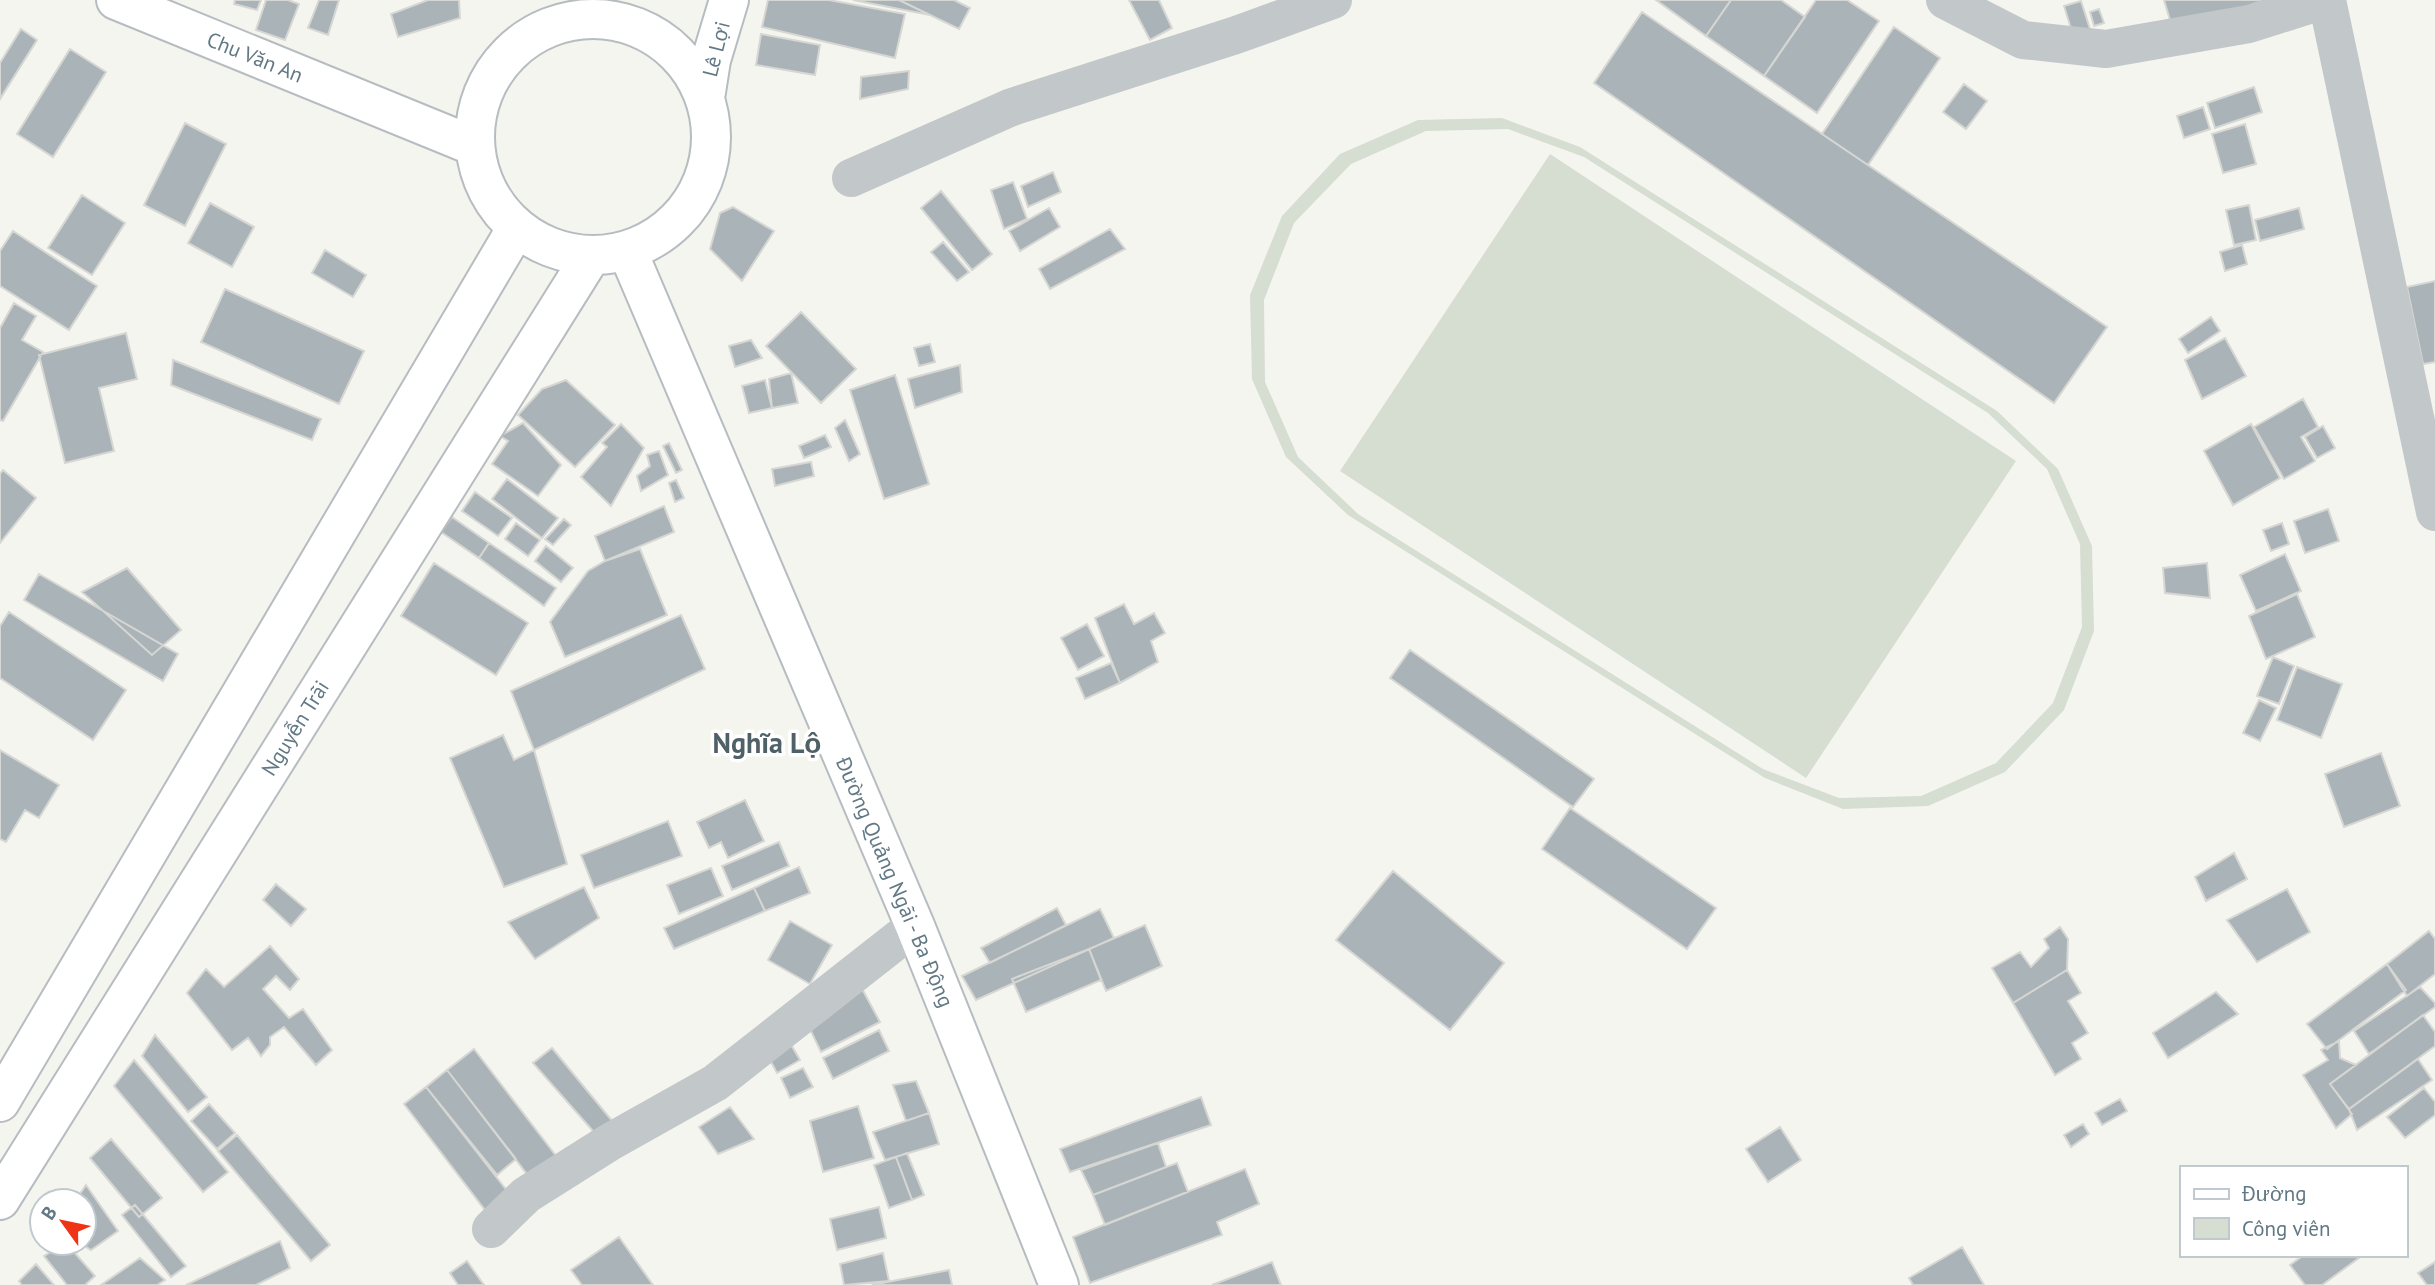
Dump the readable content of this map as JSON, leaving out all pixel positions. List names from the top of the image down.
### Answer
{
  "streets": {
    "main road": [
      "Lê Lợi",
      "Chu Văn An",
      "Nguyễn Trãi",
      "Đường Quảng Ngãi - Ba Động"
    ]
  },
  "crossings": [
    ["Lê Lợi", "Chu Văn An"],
    ["Lê Lợi", "Nguyễn Trãi"],
    ["Lê Lợi", "Đường Quảng Ngãi - Ba Động"],
    ["Chu Văn An", "Nguyễn Trãi"],
    ["Chu Văn An", "Đường Quảng Ngãi - Ba Động"],
    ["Nguyễn Trãi", "Đường Quảng Ngãi - Ba Động"]
  ],
  "districts": ["Nghĩa Lộ"],
  "legend": ["Đường", "Công viên"],
  "north": "top left"
}
